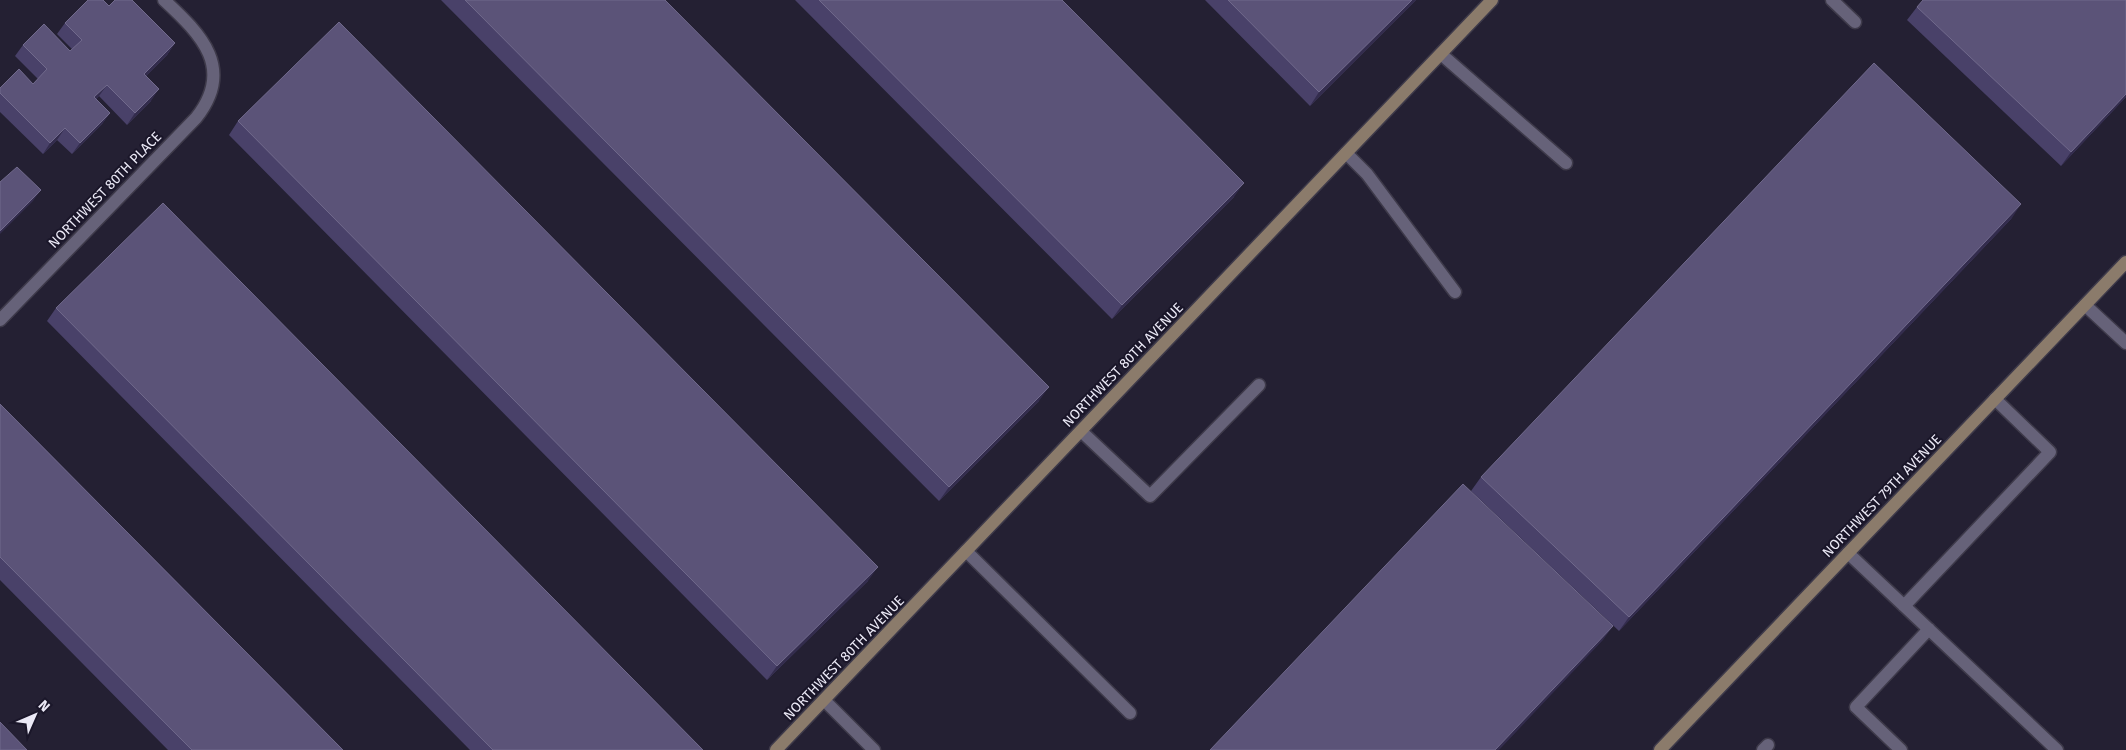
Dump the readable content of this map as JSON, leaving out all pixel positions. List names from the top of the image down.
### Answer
{
  "streets": {
    "street": ["NORTHWEST 80TH PLACE", "NORTHWEST 80TH AVENUE", "NORTHWEST 79TH AVENUE"]
  },
  "north": "top right"
}
